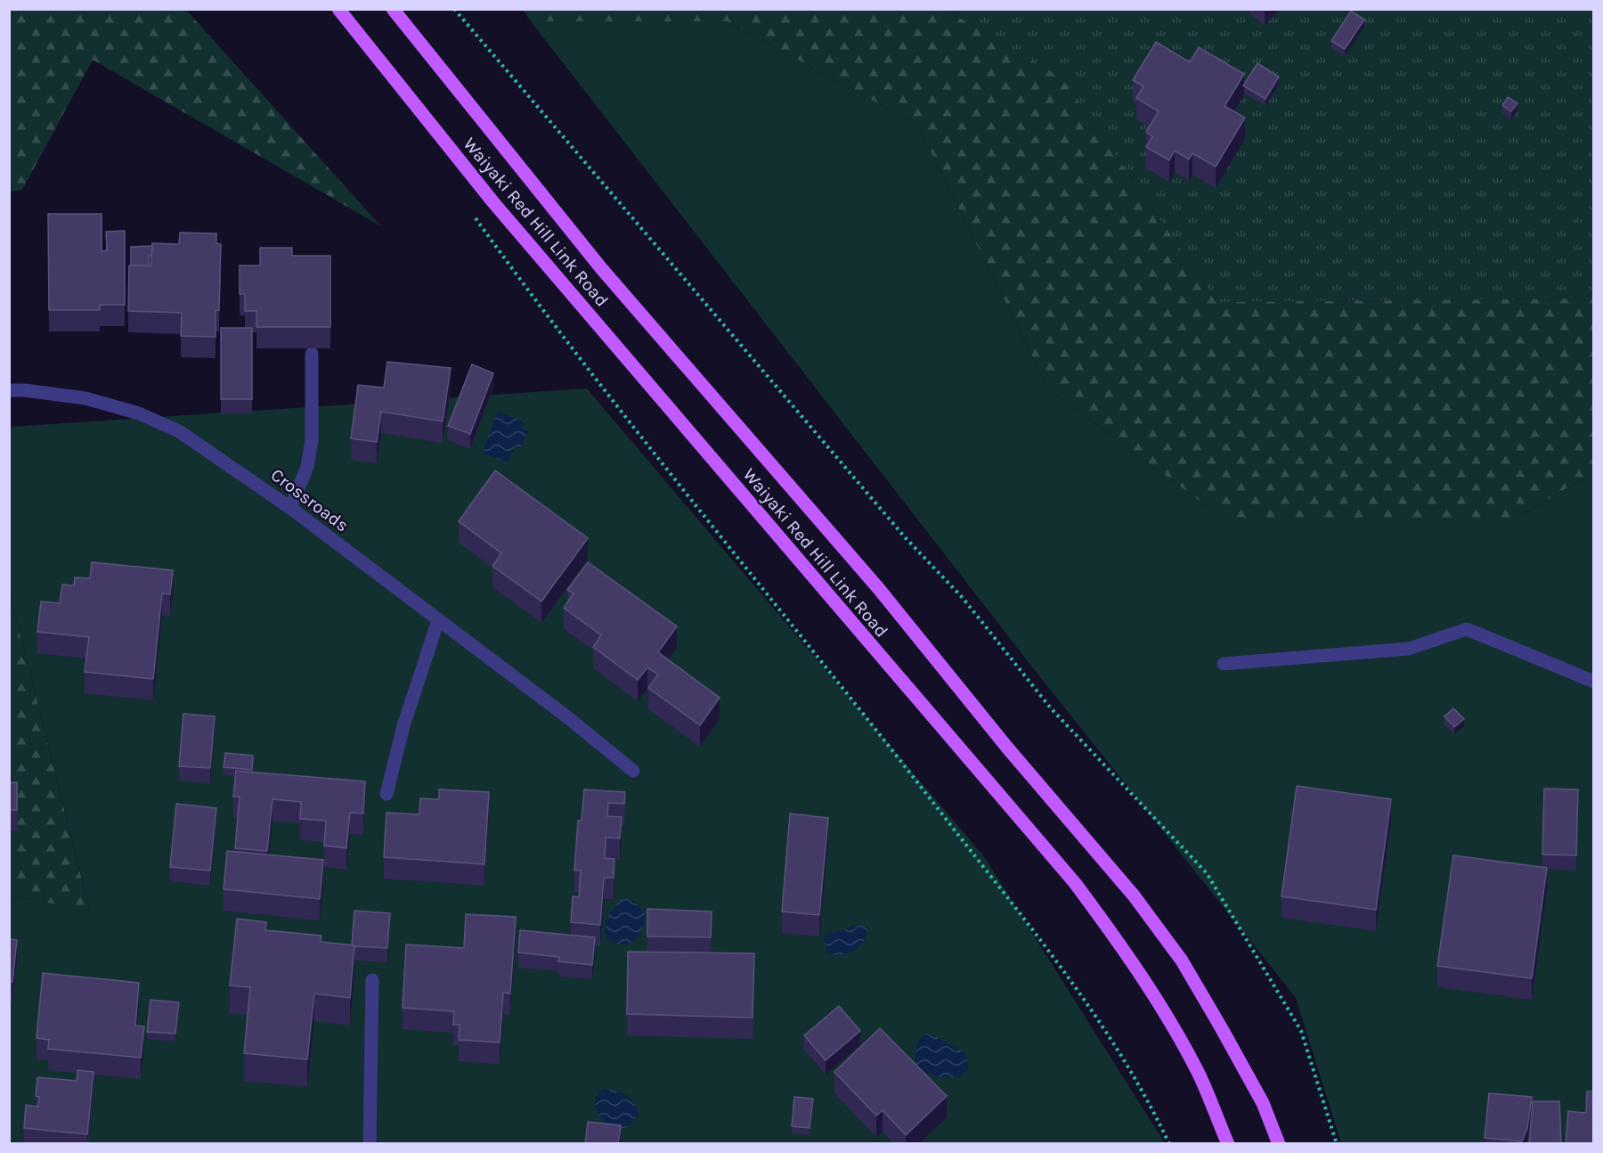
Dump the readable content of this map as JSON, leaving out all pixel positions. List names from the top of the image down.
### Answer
{
  "streets": {
    "main road": ["Waiyaki Red Hill Link Road"],
    "street": ["Crossroads"]
  }
}
